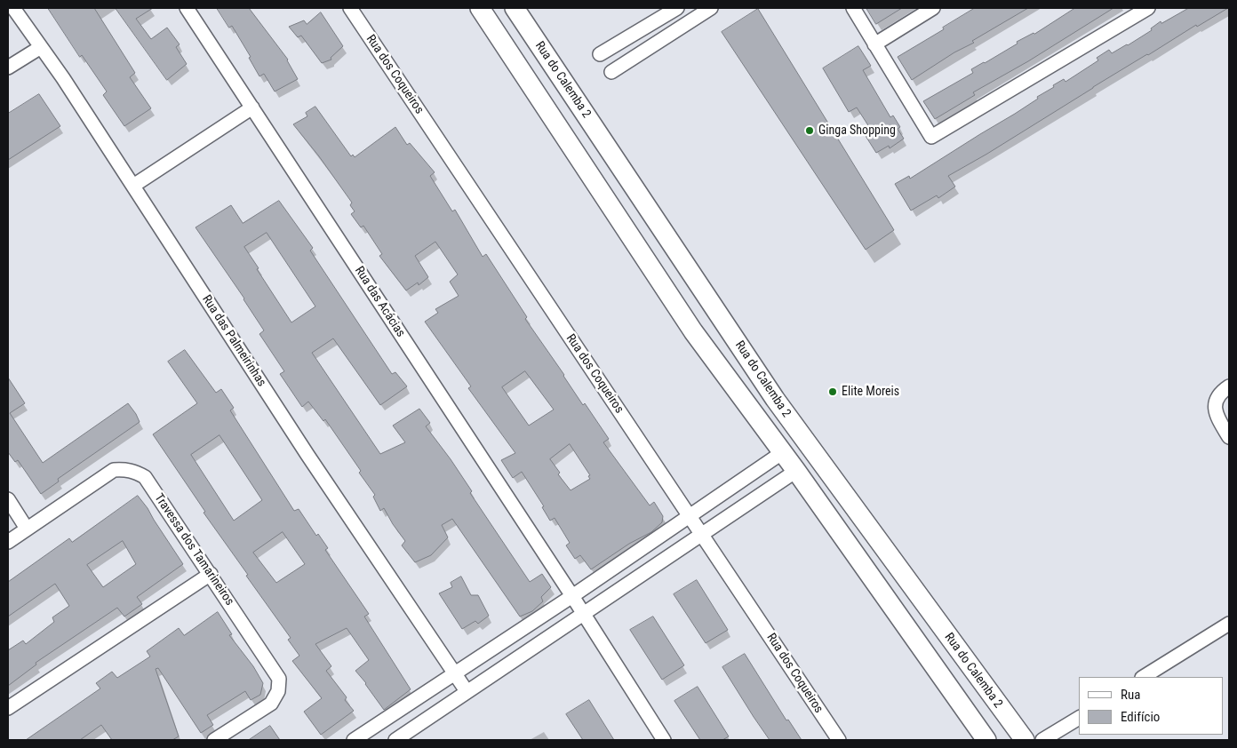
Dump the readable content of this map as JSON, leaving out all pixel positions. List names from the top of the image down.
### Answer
{
  "streets": {
    "main road": ["Rua do Calemba 2"],
    "street": [
      "Rua dos Coqueiros",
      "Rua das Acácias",
      "Rua das Palmeirinhas",
      "Travessa dos Tamarineiros"
    ]
  },
  "places": ["Ginga Shopping", "Elite Moreis"],
  "legend": ["Rua", "Edifício"]
}
